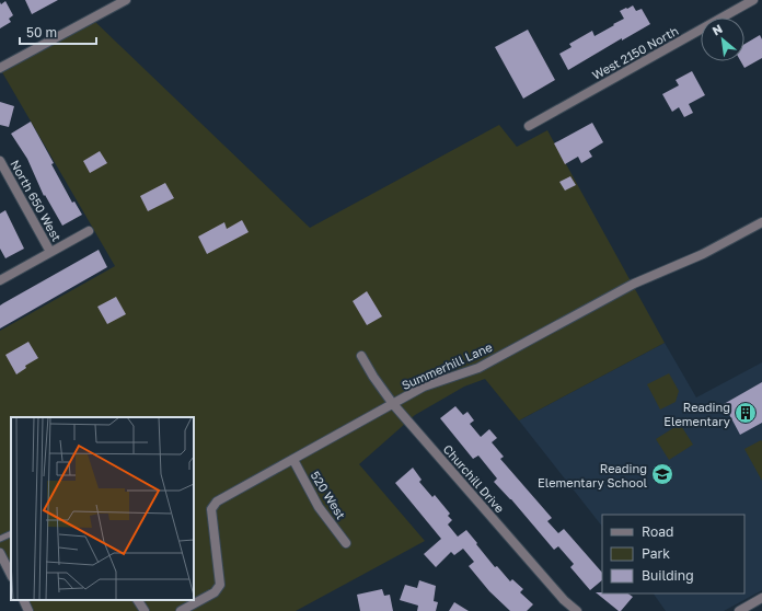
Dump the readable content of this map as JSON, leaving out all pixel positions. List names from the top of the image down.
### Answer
{
  "streets": {
    "street": [
      "West 2150 North",
      "North 650 West",
      "Summerhill Lane",
      "Churchill Drive",
      "520 West"
    ]
  },
  "crossings": [
    ["Summerhill Lane", "Churchill Drive"],
    ["Summerhill Lane", "520 West"]
  ],
  "places": {
    "building": ["Reading Elementary"],
    "school or university": ["Reading Elementary School"]
  },
  "legend": ["Road", "Park", "Building"],
  "scale_bar": "50 m",
  "north": "top left"
}
